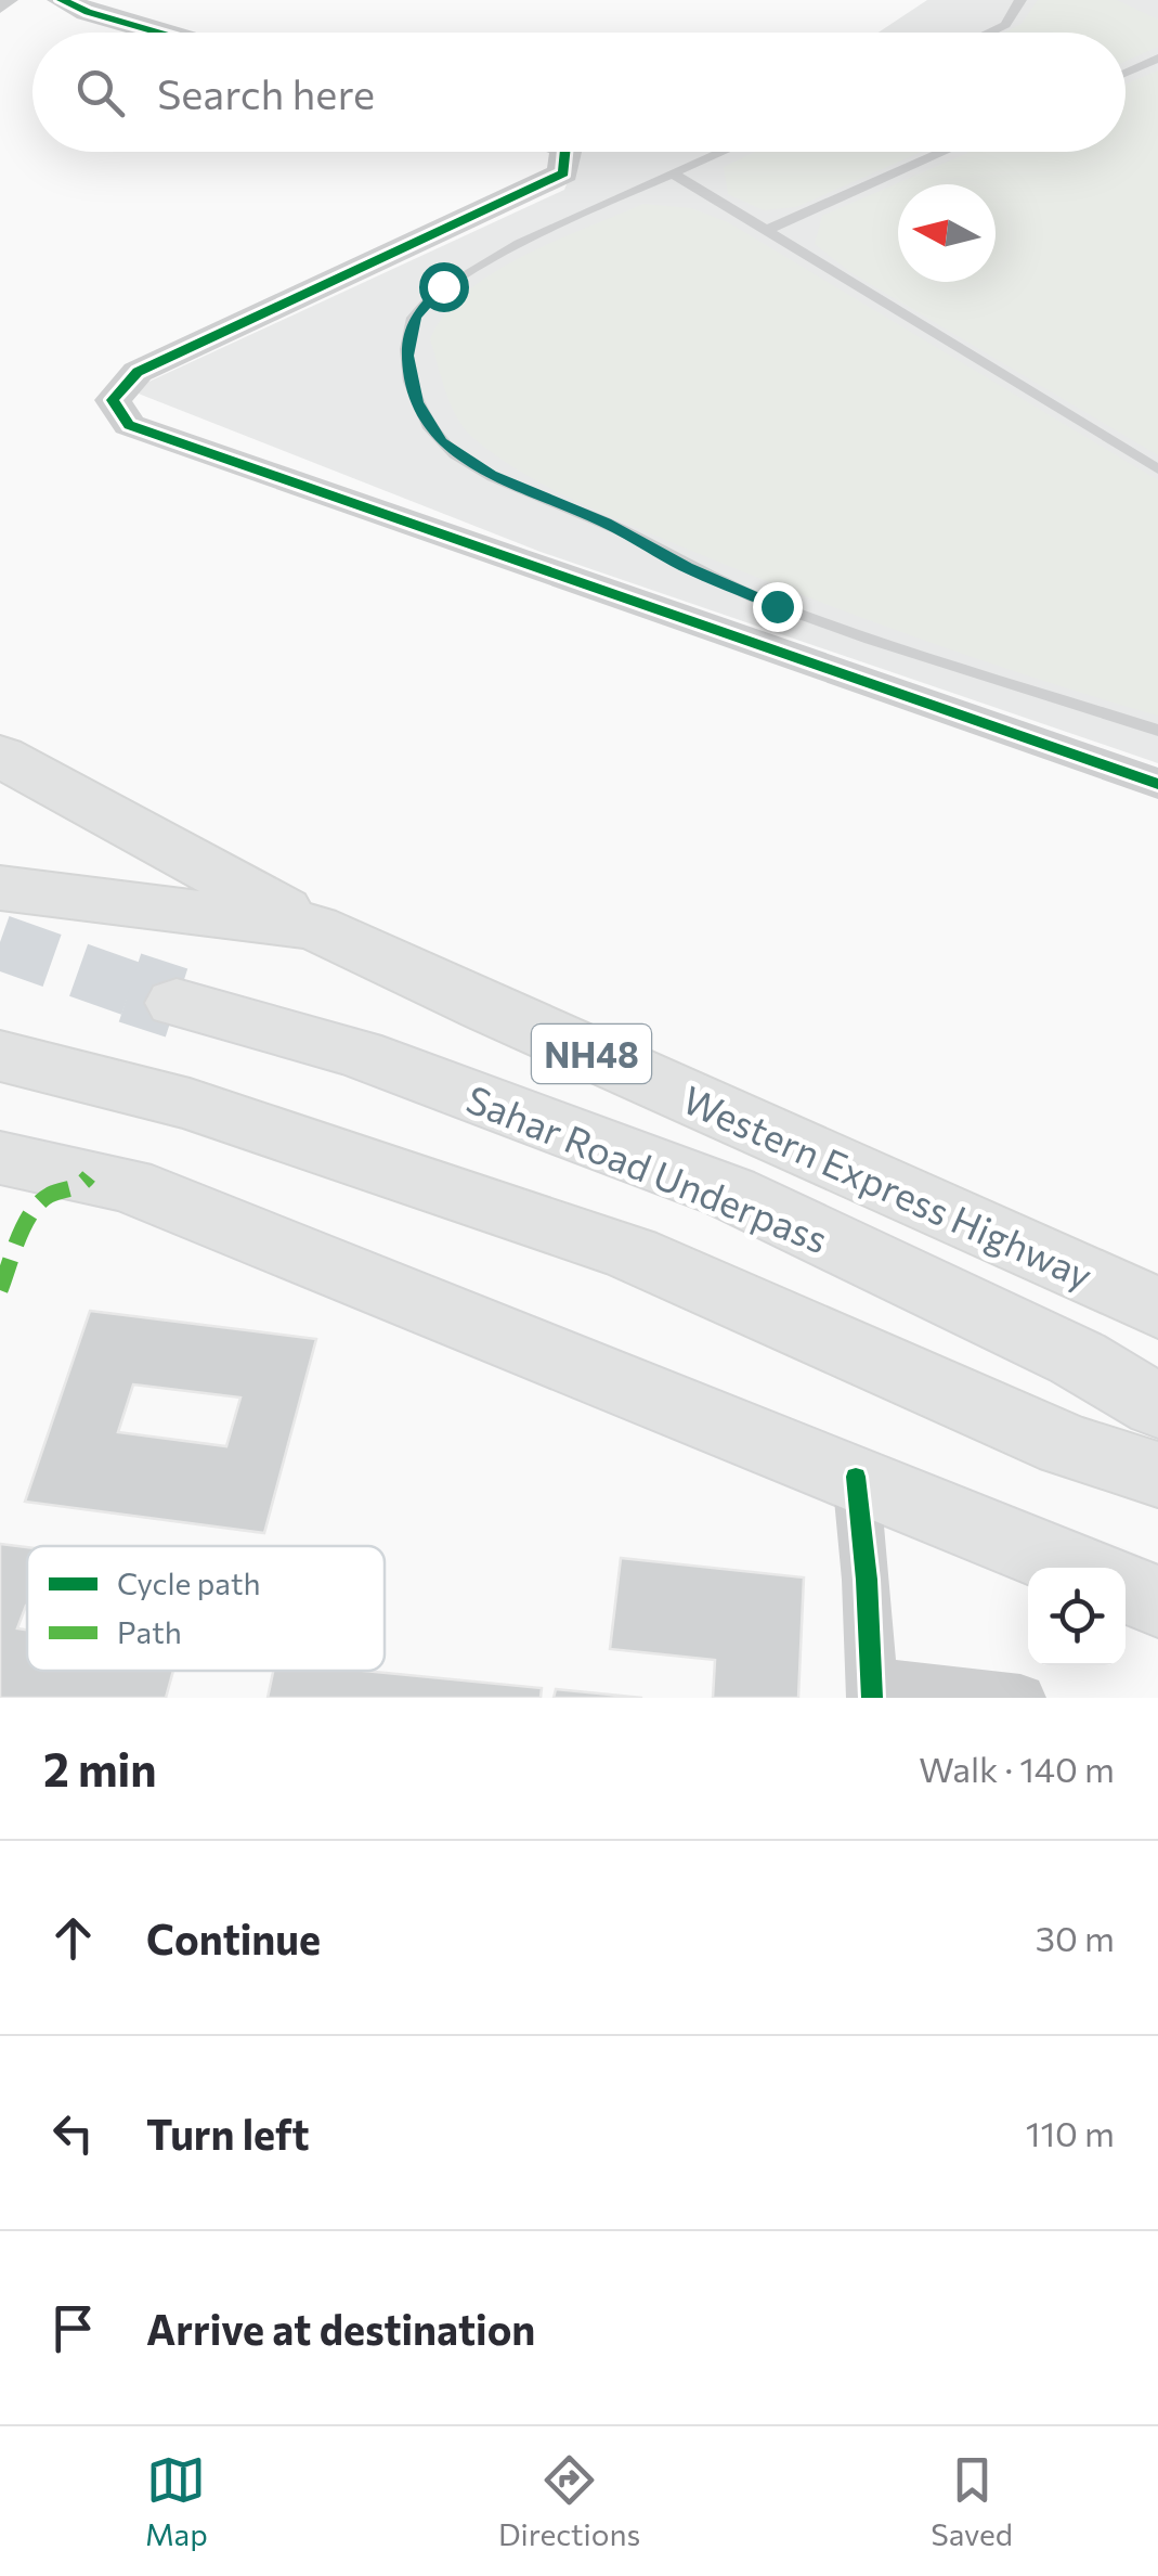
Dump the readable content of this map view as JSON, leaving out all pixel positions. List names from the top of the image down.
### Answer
{
  "streets": {
    "main road": ["NH48", "Sahar Road Underpass", "Western Express Highway"]
  },
  "legend": ["Cycle path", "Path"],
  "north": "left",
  "page": {
    "search": "Search here",
    "heading": ["2 min", "Walk · 140 m"],
    "list": [
      ["Continue", "30 m"],
      ["Turn left", "110 m"],
      "Arrive at destination"
    ],
    "nav": ["Map", "Directions", "Saved"]
  }
}
